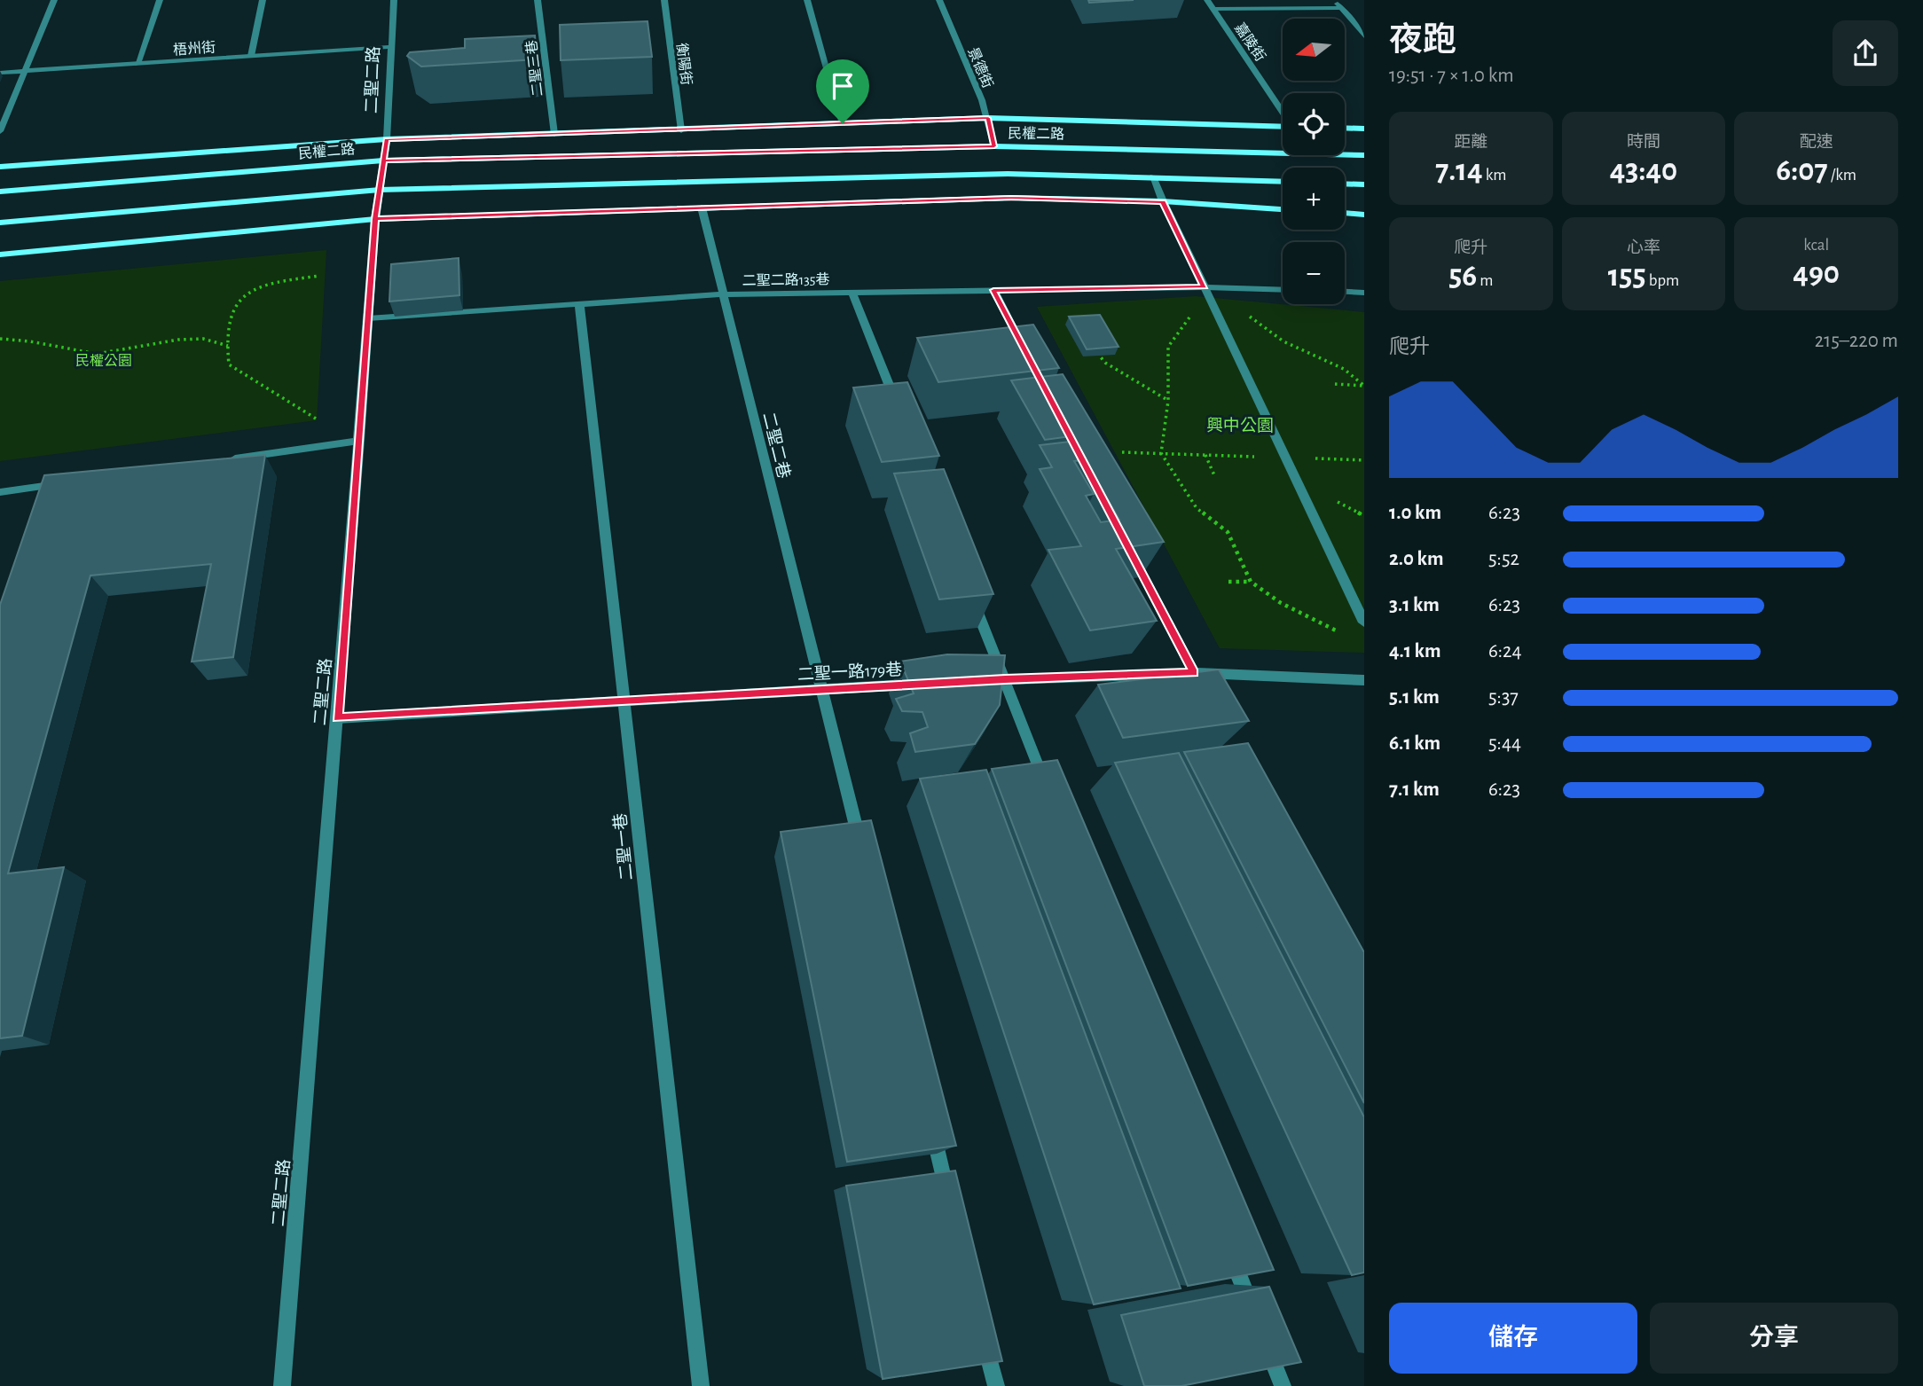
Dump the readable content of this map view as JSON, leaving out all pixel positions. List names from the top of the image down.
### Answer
{
  "streets": {
    "main road": ["民權二路"],
    "street": [
      "嘉陵街",
      "梧州街",
      "衡陽街",
      "景德街",
      "二聖三巷",
      "二聖二路",
      "二聖二路135巷",
      "二聖二巷",
      "二聖一路179巷",
      "二聖一巷"
    ]
  },
  "crossings": [
    ["梧州街", "二聖二路"],
    ["衡陽街", "民權二路"],
    ["景德街", "民權二路"],
    ["二聖三巷", "民權二路"],
    ["二聖二路", "民權二路"],
    ["二聖二路", "二聖二路135巷"],
    ["二聖二路", "二聖一路179巷"],
    ["二聖二路135巷", "二聖二巷"],
    ["二聖二路135巷", "二聖一巷"],
    ["二聖二巷", "二聖一路179巷"],
    ["二聖一路179巷", "二聖一巷"]
  ],
  "parks": ["民權公園", "興中公園"],
  "north": "left",
  "page": {
    "heading": ["夜跑", "19:51 · 7 × 1.0 km"],
    "map_buttons": ["+", "−"],
    "stats": [
      ["距離", "7.14 km"],
      ["時間", "43:40"],
      ["配速", "6:07 /km"],
      ["爬升", "56 m"],
      ["心率", "155 bpm"],
      ["kcal", "490"]
    ],
    "chart": ["爬升", "215–220 m"],
    "list": [
      {
        "name": "1.0 km",
        "note": "6:23"
      },
      {
        "name": "2.0 km",
        "note": "5:52"
      },
      {
        "name": "3.1 km",
        "note": "6:23"
      },
      {
        "name": "4.1 km",
        "note": "6:24"
      },
      {
        "name": "5.1 km",
        "note": "5:37"
      },
      {
        "name": "6.1 km",
        "note": "5:44"
      },
      {
        "name": "7.1 km",
        "note": "6:23"
      }
    ],
    "buttons": ["儲存", "分享"]
  }
}
